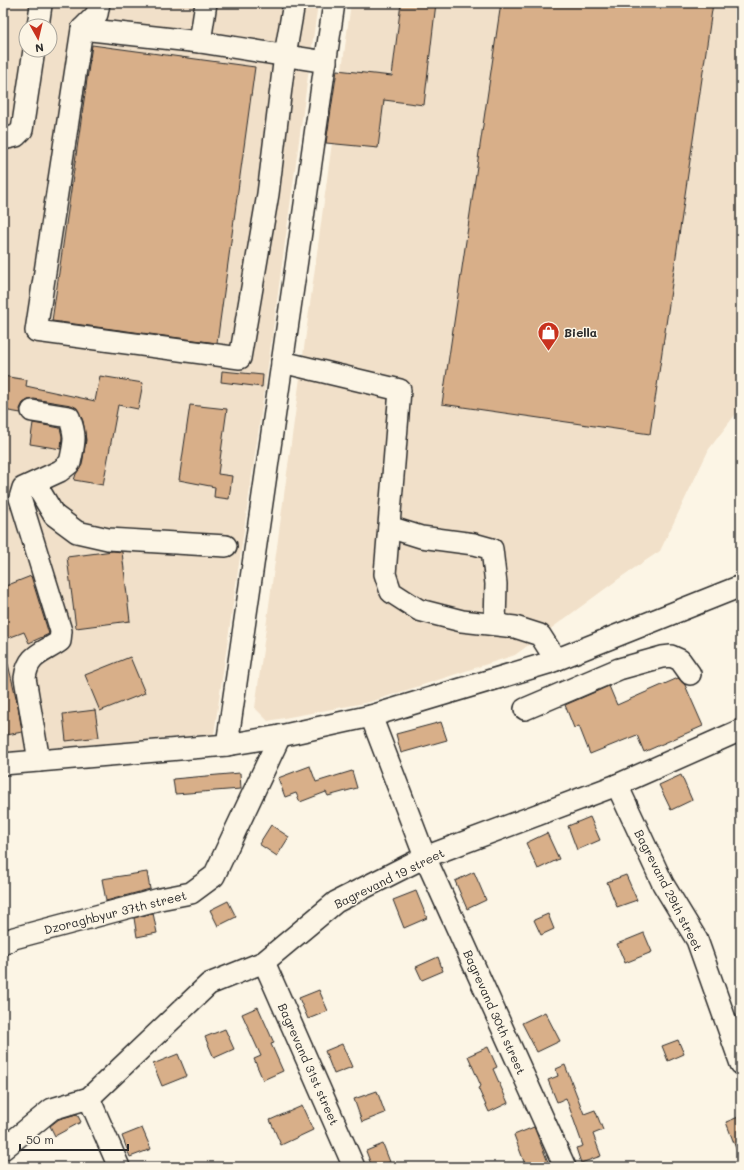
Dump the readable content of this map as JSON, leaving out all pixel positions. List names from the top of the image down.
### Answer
{
  "streets": {
    "street": [
      "Bagrevand 19 street",
      "Bagrevand 29th street",
      "Dzoraghbyur 37th street",
      "Bagrevand 30th street",
      "Bagrevand 31st street"
    ]
  },
  "crossings": [
    ["Bagrevand 19 street", "Bagrevand 29th street"],
    ["Bagrevand 19 street", "Bagrevand 30th street"],
    ["Bagrevand 19 street", "Bagrevand 31st street"]
  ],
  "places": {
    "shop": ["Biella"]
  },
  "scale_bar": "50 m",
  "north": "bottom"
}
